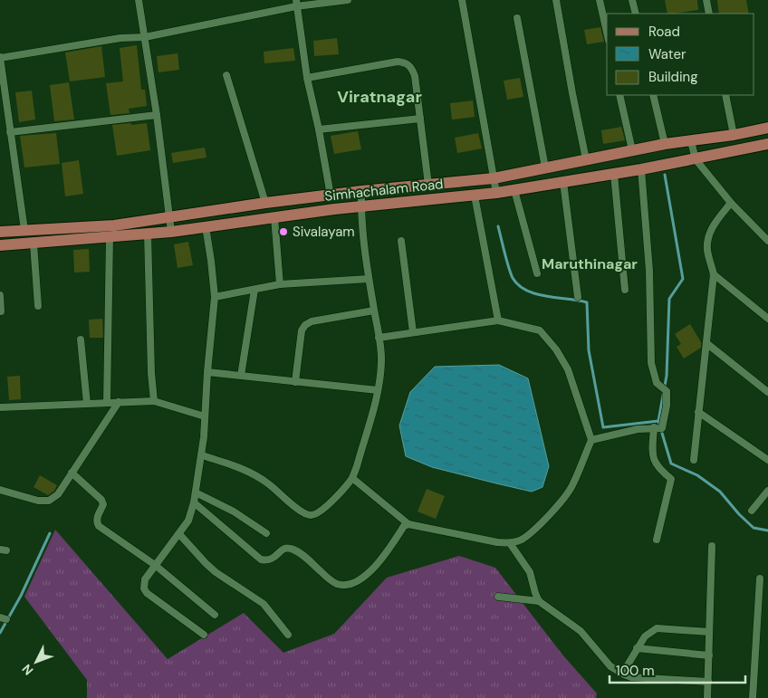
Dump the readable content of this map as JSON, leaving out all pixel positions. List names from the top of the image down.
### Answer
{
  "streets": {
    "main road": ["Simhachalam Road"]
  },
  "districts": ["Viratnagar", "Maruthinagar"],
  "places": ["Sivalayam"],
  "legend": ["Road", "Water", "Building"],
  "scale_bar": "100 m",
  "north": "bottom left"
}
